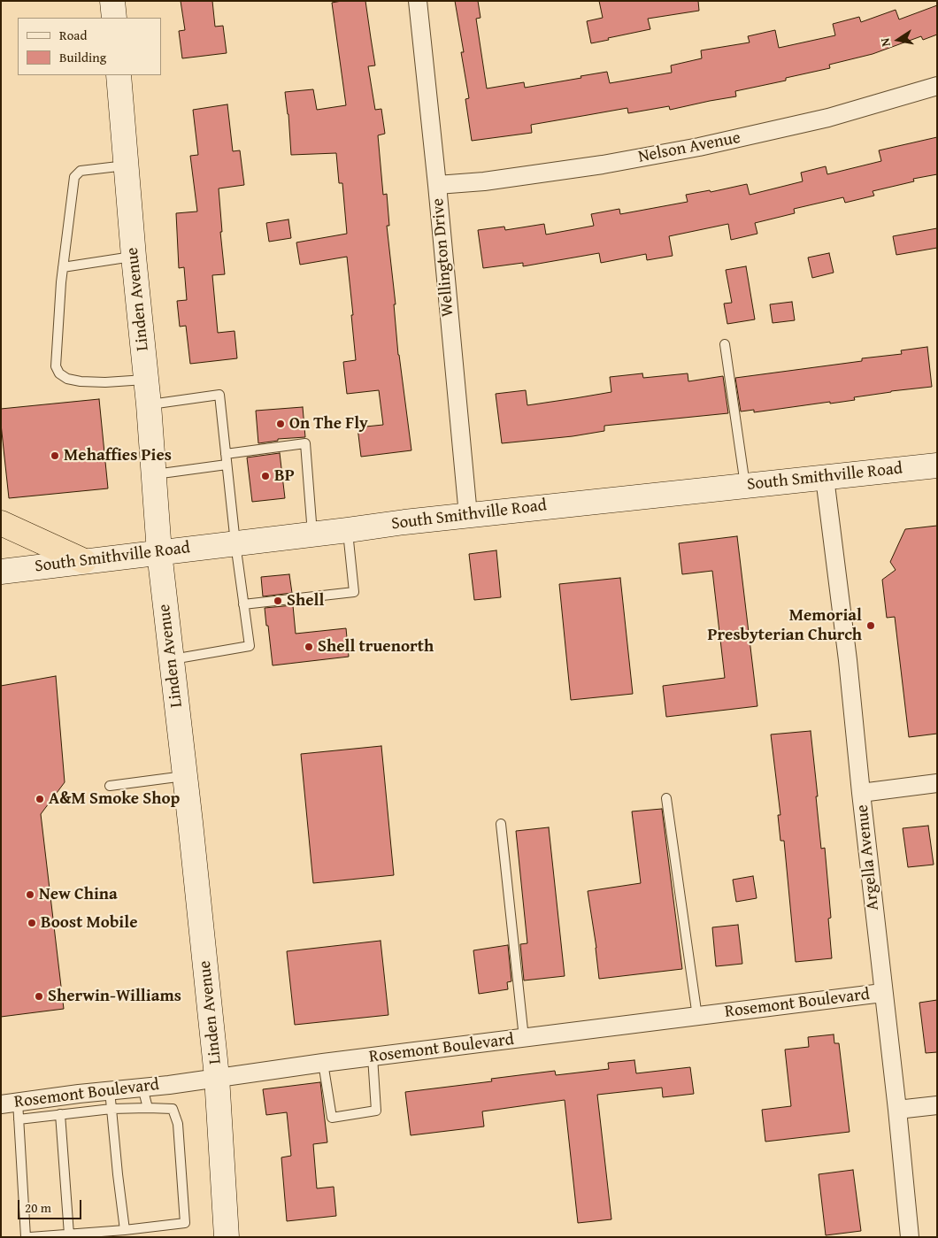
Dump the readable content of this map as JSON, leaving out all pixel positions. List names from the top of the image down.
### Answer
{
  "streets": {
    "main road": ["Linden Avenue", "South Smithville Road"],
    "street": [
      "Nelson Avenue",
      "Wellington Drive",
      "Argella Avenue",
      "Rosemont Boulevard"
    ]
  },
  "crossings": [
    ["Nelson Avenue", "Wellington Drive"],
    ["Wellington Drive", "South Smithville Road"],
    ["Linden Avenue", "South Smithville Road"],
    ["Linden Avenue", "Rosemont Boulevard"],
    ["South Smithville Road", "Argella Avenue"],
    ["Argella Avenue", "Rosemont Boulevard"]
  ],
  "places": [
    "On The Fly",
    "Mehaffies Pies",
    "BP",
    "Shell",
    "Memorial Presbyterian Church",
    "Shell truenorth",
    "A&M Smoke Shop",
    "New China",
    "Boost Mobile",
    "Sherwin-Williams"
  ],
  "legend": ["Road", "Building"],
  "scale_bar": "20 m",
  "north": "left"
}
